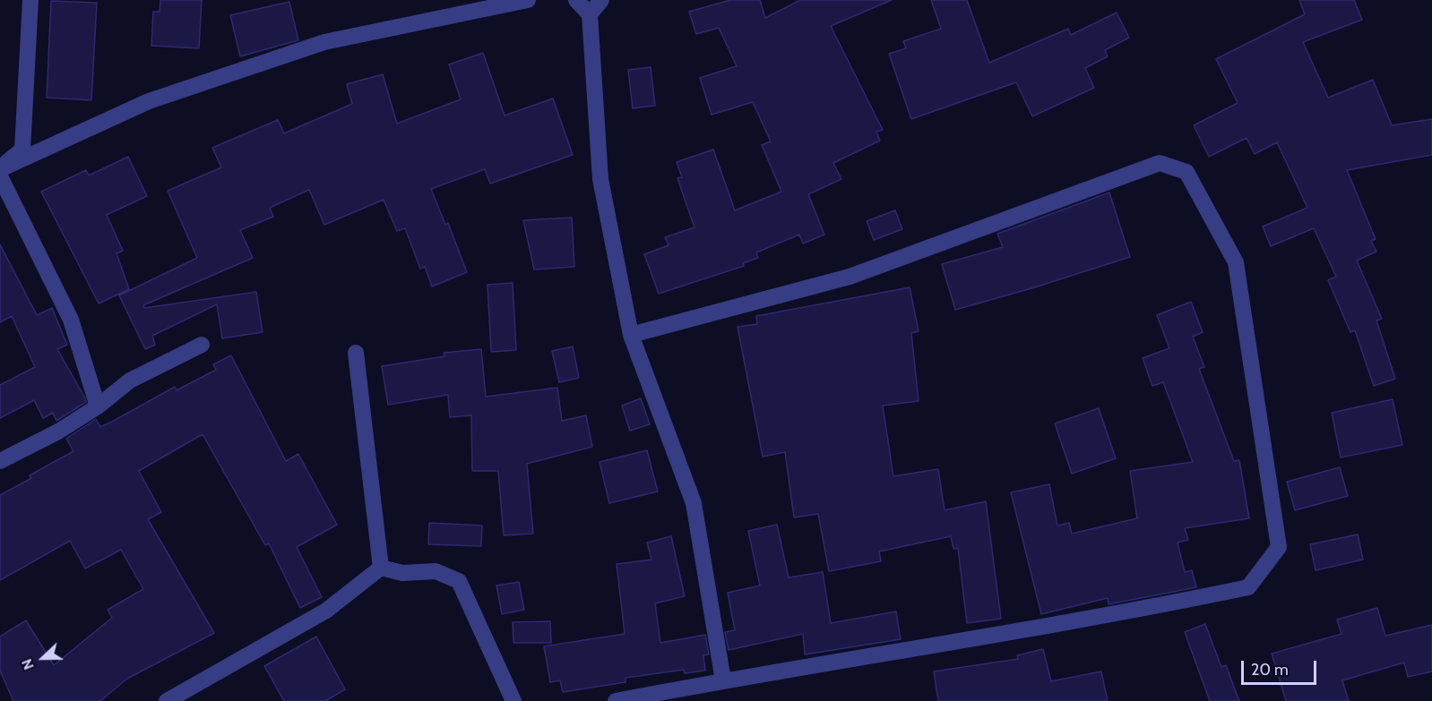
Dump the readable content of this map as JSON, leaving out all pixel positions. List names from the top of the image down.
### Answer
{
  "scale_bar": "20 m",
  "north": "left"
}
